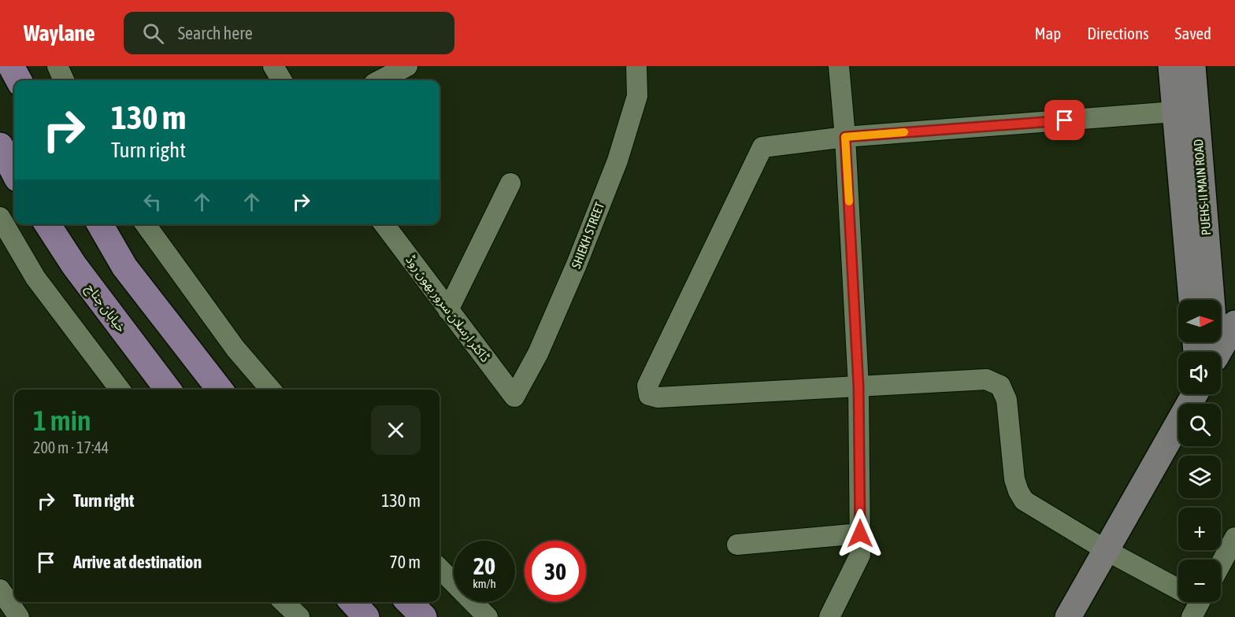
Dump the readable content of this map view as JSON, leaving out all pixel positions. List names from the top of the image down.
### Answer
{
  "streets": {
    "main road": ["خیابان جناح"],
    "street": ["PUEHS-II MAIN ROAD", "SHIEKH STREET", "ڈاکٹر ارسلان سرور بھون روڈ"]
  },
  "crossings": [
    ["SHIEKH STREET", "ڈاکٹر ارسلان سرور بھون روڈ"]
  ],
  "north": "right",
  "page": {
    "header": "Waylane",
    "search": "Search here",
    "nav": ["Map", "Directions", "Saved"],
    "turn": ["130 m", "Turn right"],
    "map_buttons": ["+", "−"],
    "heading": ["1 min", "200 m · 17:44"],
    "list": [
      {
        "name": "Turn right",
        "value": "130 m"
      },
      {
        "name": "Arrive at destination",
        "value": "70 m"
      }
    ],
    "speed": "20 km/h",
    "limit": "30"
  }
}
